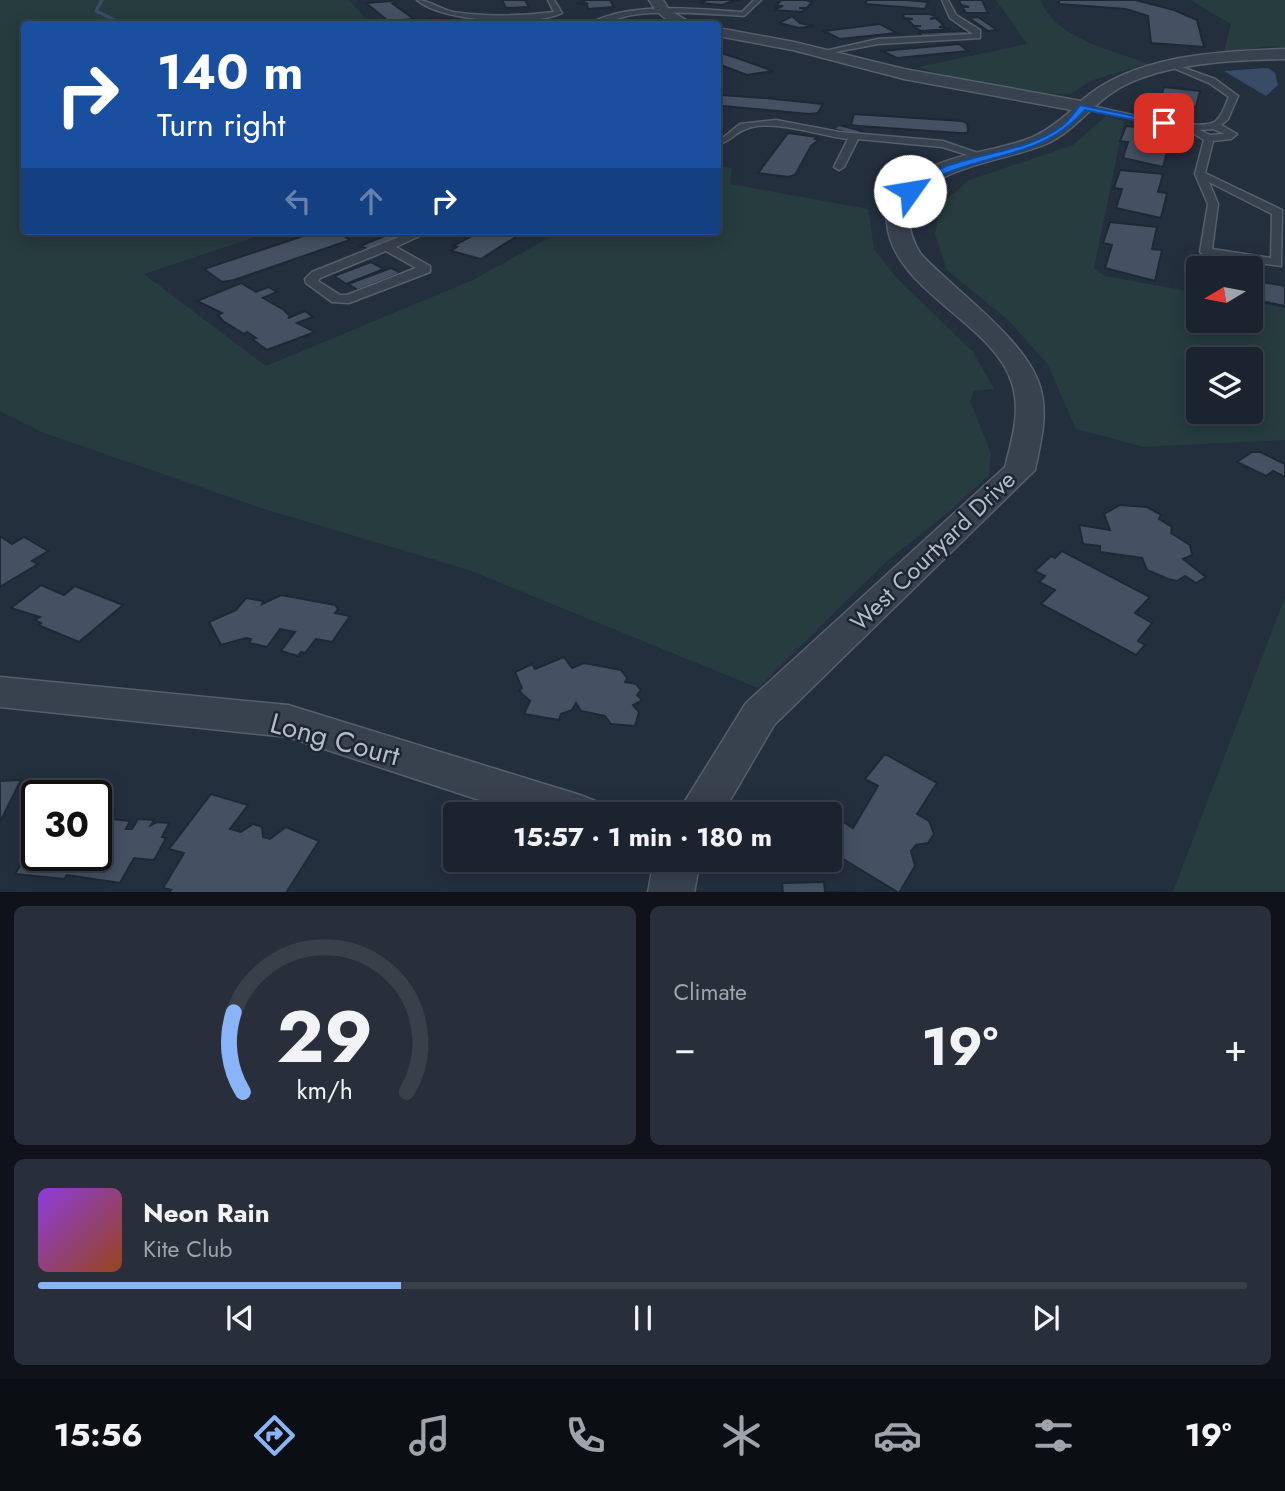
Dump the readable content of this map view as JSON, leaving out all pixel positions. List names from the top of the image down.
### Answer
{
  "streets": {
    "street": ["West Courtyard Drive", "Long Court"]
  },
  "north": "left",
  "page": {
    "turn": ["140 m", "Turn right"],
    "limit": "30",
    "trip": "15:57 · 1 min · 180 m",
    "tile": "Climate",
    "heat": ["−", "19°", "+"],
    "song": ["Neon Rain", "Kite Club"],
    "tabs": ["15:56", "19°"],
    "gauge": ["29", "km/h"]
  }
}
